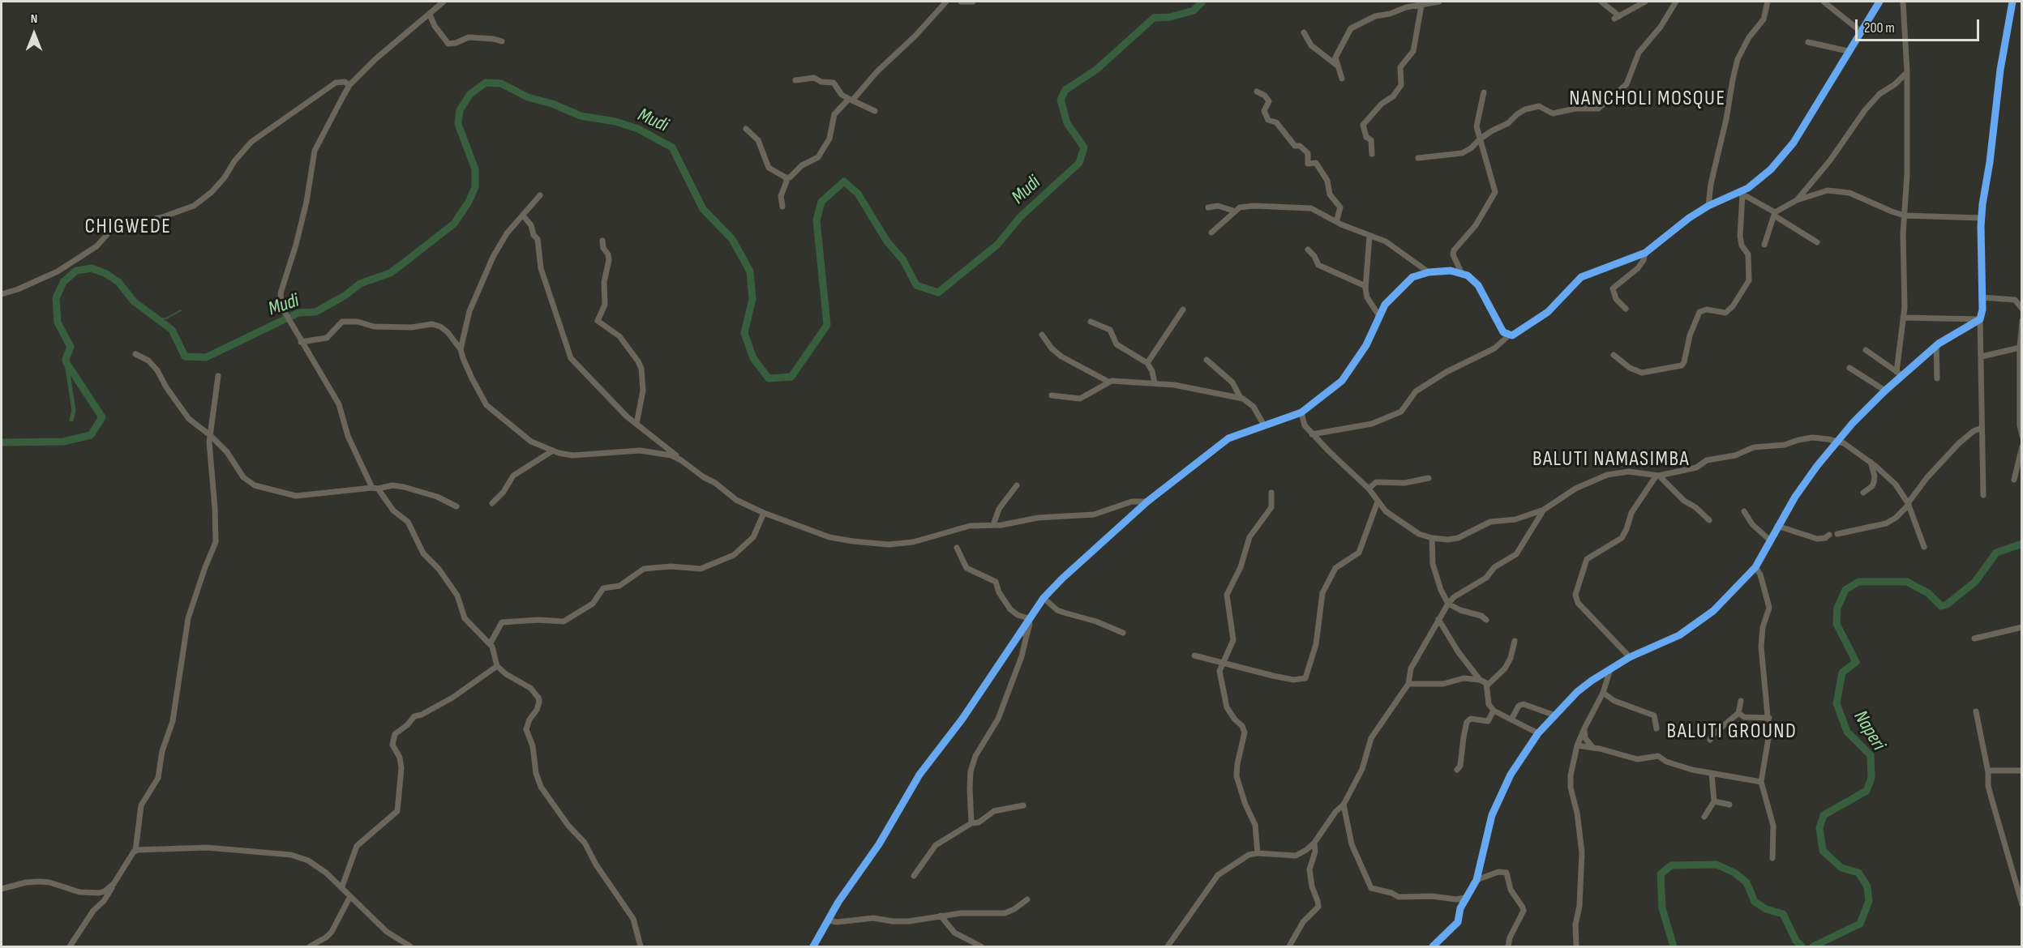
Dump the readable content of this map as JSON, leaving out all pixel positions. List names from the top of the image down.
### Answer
{
  "districts": [
    "NANCHOLI MOSQUE",
    "CHIGWEDE",
    "BALUTI NAMASIMBA",
    "BALUTI GROUND"
  ],
  "water": ["Mudi", "Naperi"],
  "scale_bar": "200 m",
  "north": "top"
}
